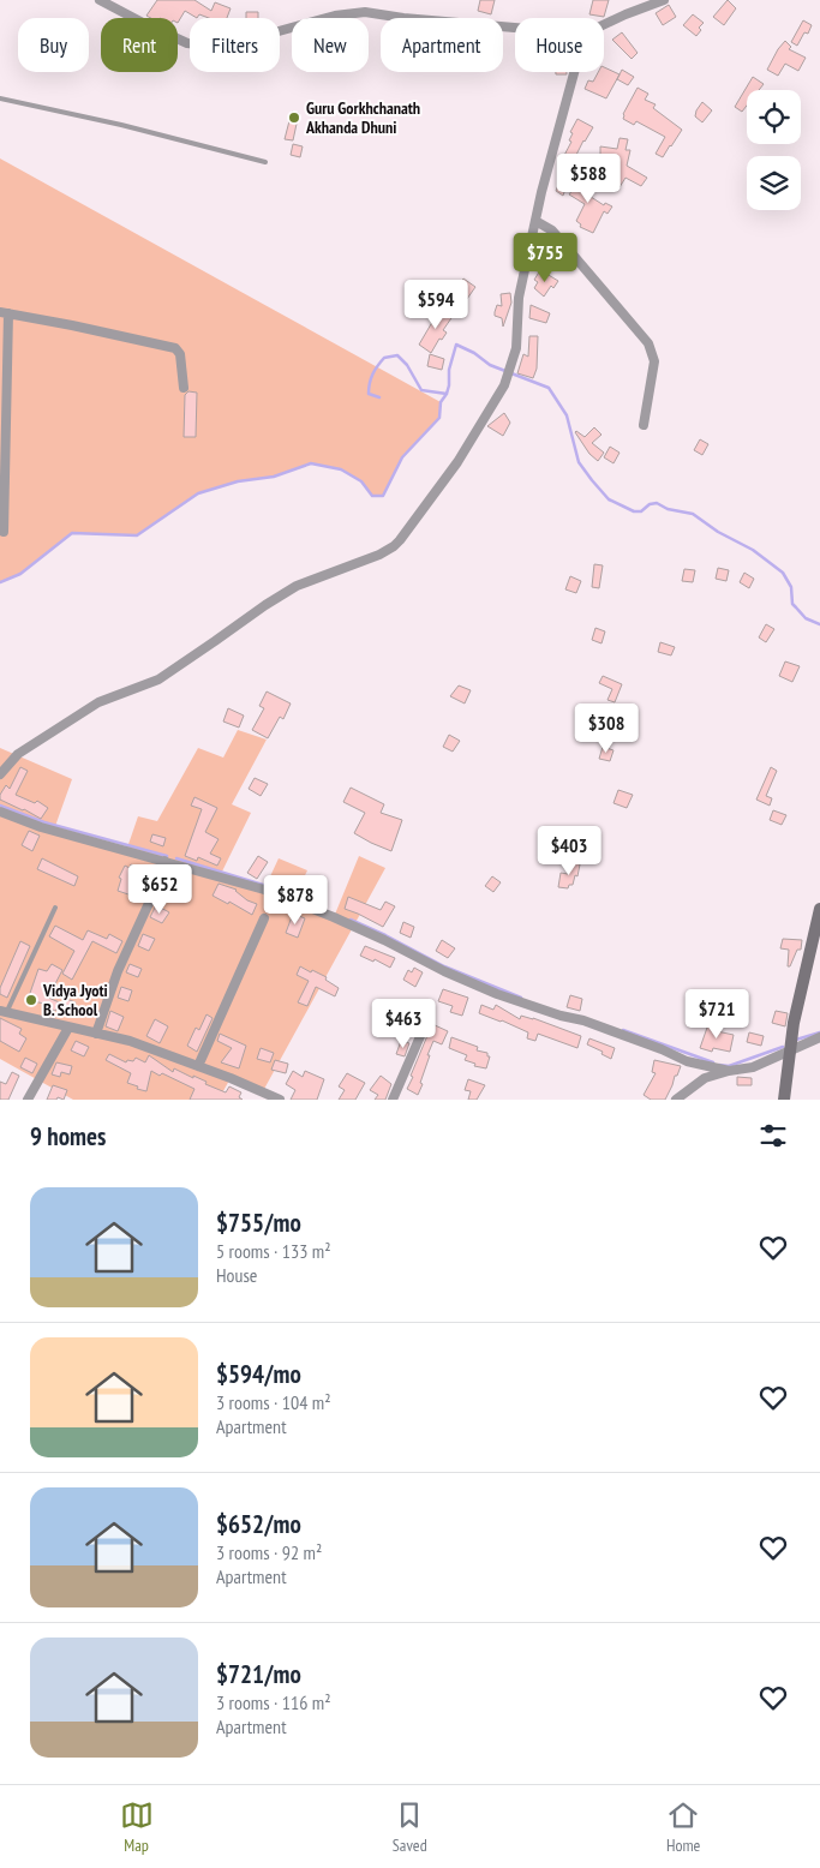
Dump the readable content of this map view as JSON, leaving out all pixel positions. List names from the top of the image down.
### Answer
{
  "places": ["Guru Gorkhchanath Akhanda Dhuni", "Vidya Jyoti B. School"],
  "page": {
    "chip": [
      "Buy",
      "Rent",
      "Filters",
      "New",
      "Apartment",
      "House"
    ],
    "price": [
      "$588",
      "$755",
      "$594",
      "$308",
      "$403",
      "$652",
      "$878",
      "$721",
      "$463"
    ],
    "heading": "9 homes",
    "list": [
      {
        "name": "$755/mo",
        "note": "5 rooms · 133 m² · House"
      },
      {
        "name": "$594/mo",
        "note": "3 rooms · 104 m² · Apartment"
      },
      {
        "name": "$652/mo",
        "note": "3 rooms · 92 m² · Apartment"
      },
      {
        "name": "$721/mo",
        "note": "3 rooms · 116 m² · Apartment"
      }
    ],
    "tabs": ["Map", "Saved", "Home"]
  }
}
